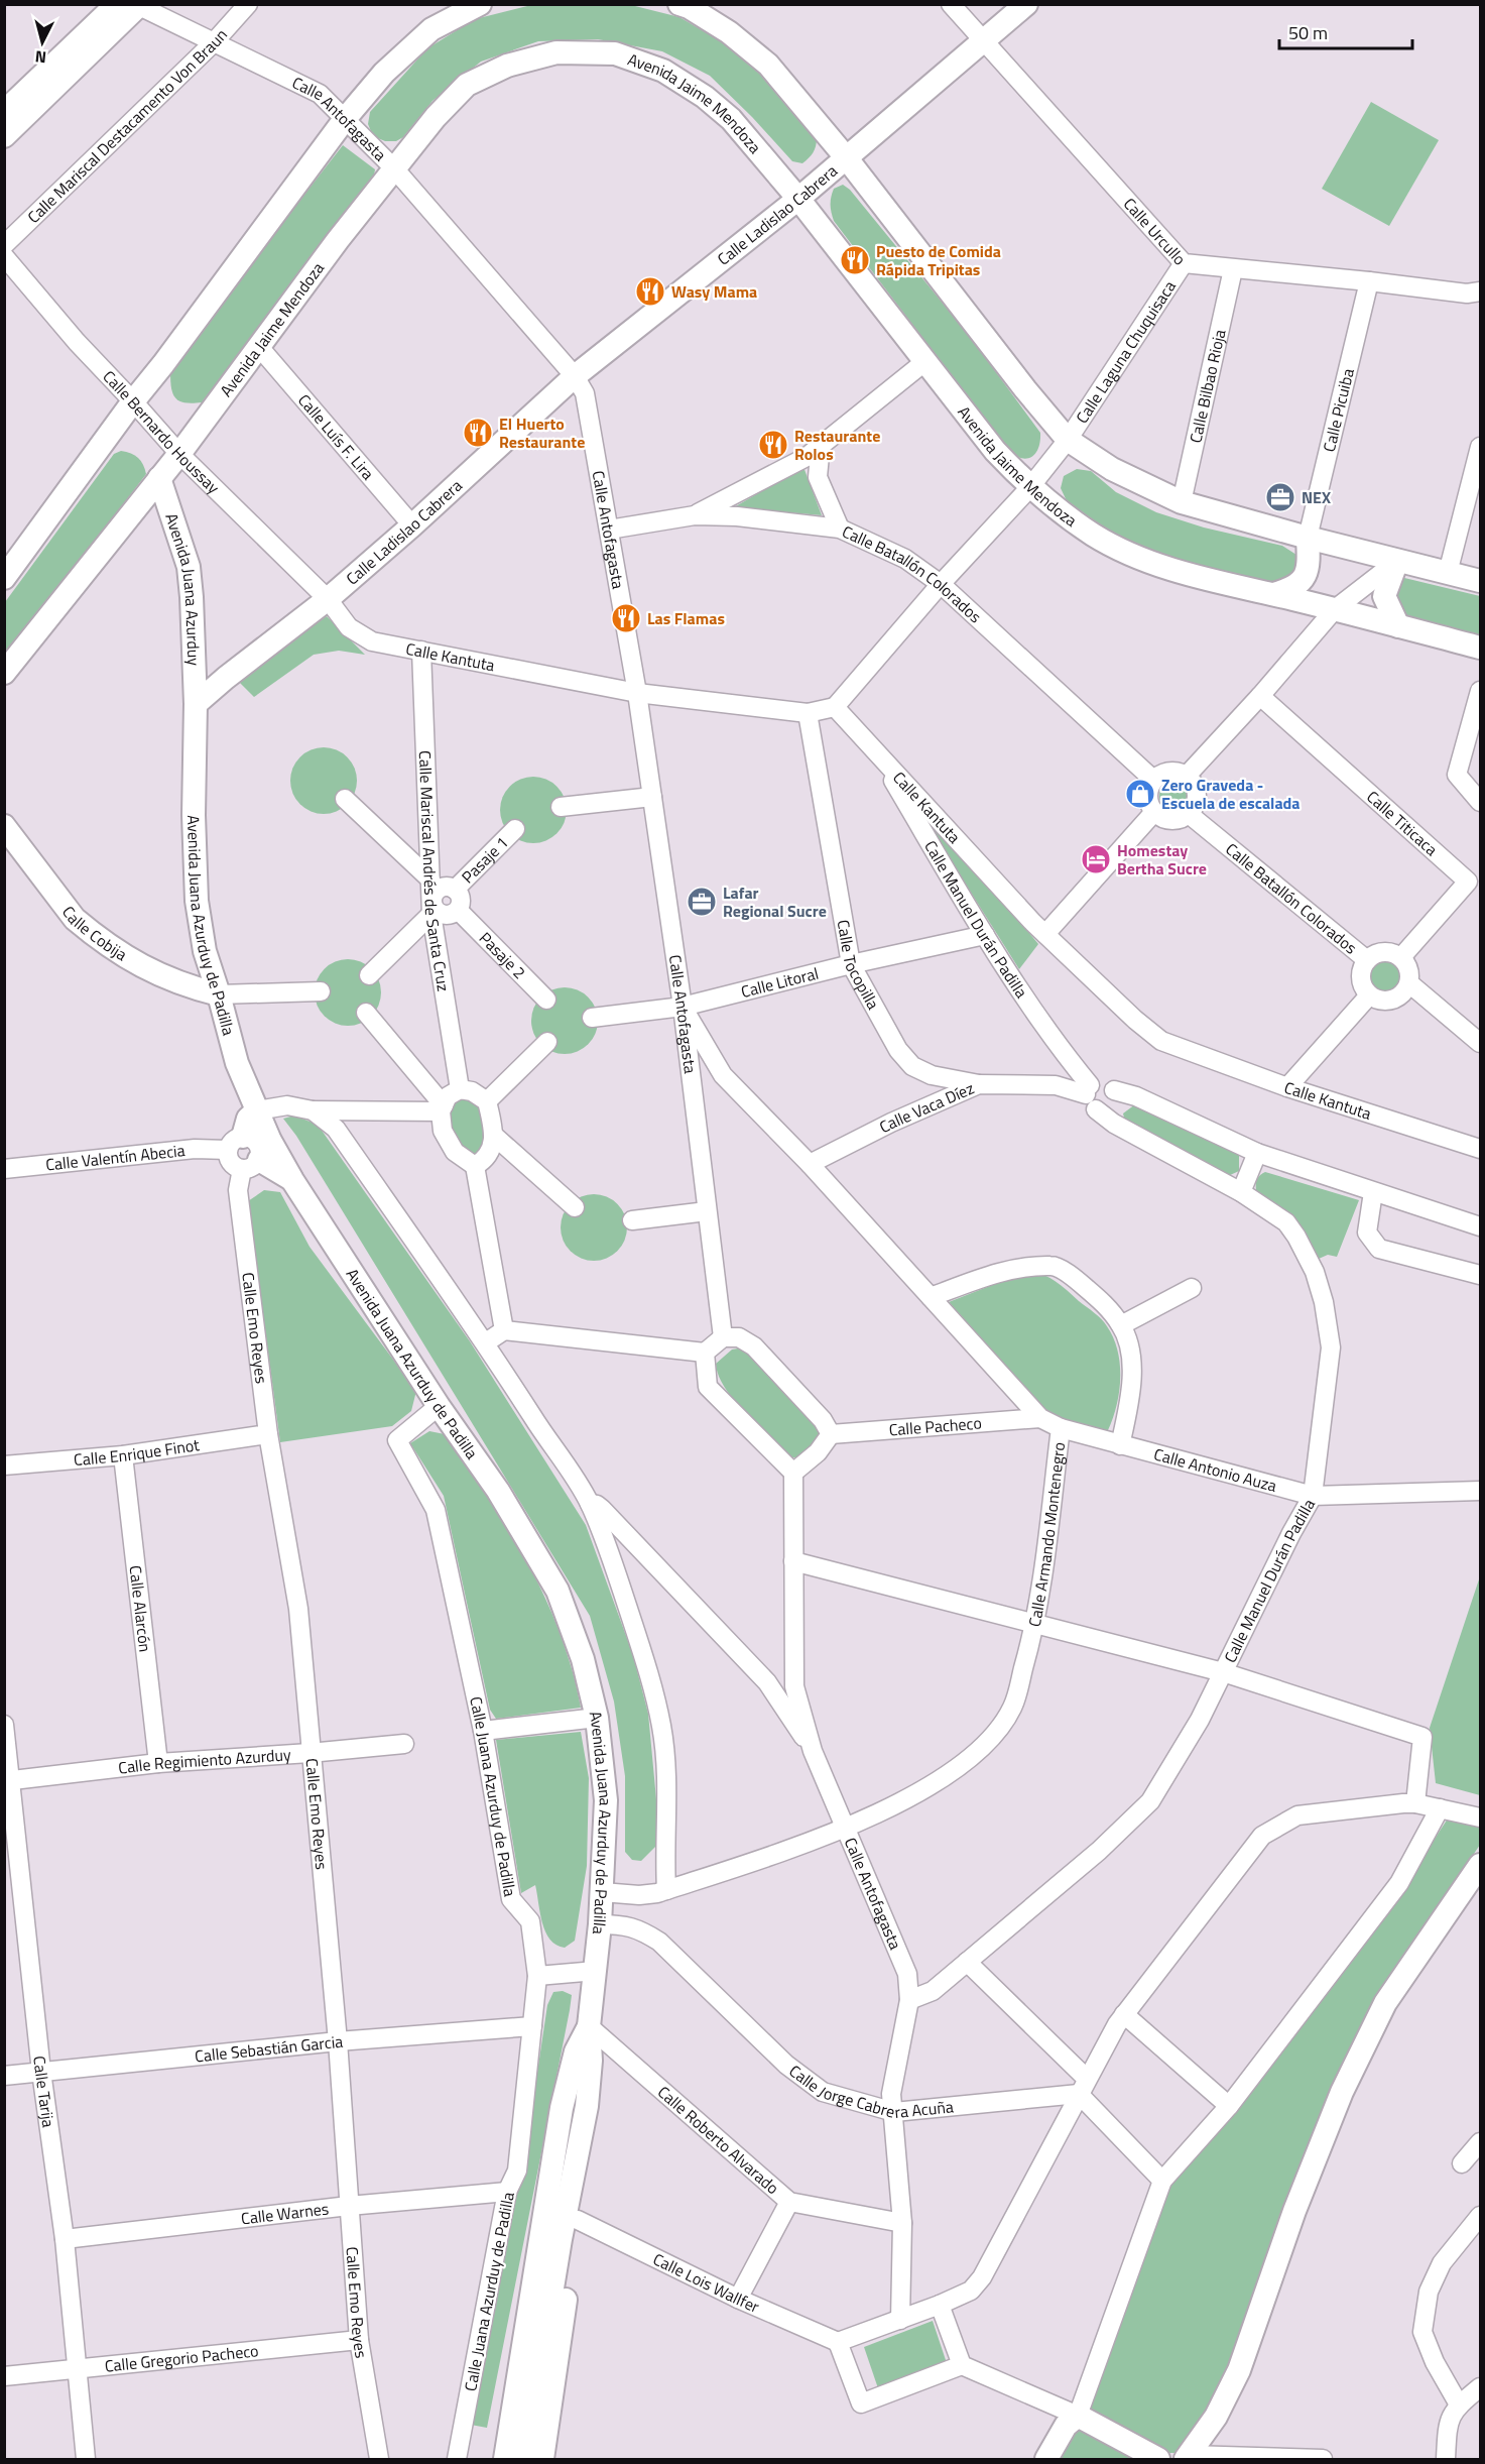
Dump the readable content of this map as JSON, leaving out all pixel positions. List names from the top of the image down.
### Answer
{
  "streets": {
    "main road": [
      "Avenida Jaime Mendoza",
      "Calle Ladislao Cabrera",
      "Avenida Juana Azurduy",
      "Avenida Juana Azurduy de Padilla",
      "Calle Cobija"
    ],
    "street": [
      "Calle Antofagasta",
      "Calle Mariscal Destacamento Von Braun",
      "Calle Urcullo",
      "Calle Laguna Chuquisaca",
      "Calle Bilbao Rioja",
      "Calle Picuiba",
      "Calle Bernardo Houssay",
      "Calle Luís F. Lira",
      "Calle Batallón Colorados",
      "Calle Kantuta",
      "Calle Titicaca",
      "Pasaje 1",
      "Calle Mariscal Andrés de Santa Cruz",
      "Calle Manuel Durán Padilla",
      "Pasaje 2",
      "Calle Tocopilla",
      "Calle Litoral",
      "Calle Vaca Díez",
      "Calle Valentín Abecia",
      "Calle Emo Reyes",
      "Calle Pacheco",
      "Calle Enrique Finot",
      "Calle Antonio Auza",
      "Calle Armando Montenegro",
      "Calle Alarcón",
      "Calle Regimiento Azurduy",
      "Calle Juana Azurduy de Padilla",
      "Calle Sebastián Garcia",
      "Calle Jorge Cabrera Acuña",
      "Calle Tarija",
      "Calle Roberto Alvarado",
      "Calle Warnes",
      "Calle Lois Wallfer",
      "Calle Gregorio Pacheco"
    ]
  },
  "crossings": [
    ["Avenida Jaime Mendoza", "Calle Antofagasta"],
    ["Avenida Jaime Mendoza", "Calle Ladislao Cabrera"],
    ["Avenida Jaime Mendoza", "Calle Bernardo Houssay"],
    ["Avenida Jaime Mendoza", "Calle Luís F. Lira"],
    ["Avenida Jaime Mendoza", "Avenida Juana Azurduy"],
    ["Calle Antofagasta", "Calle Mariscal Destacamento Von Braun"],
    ["Calle Antofagasta", "Calle Ladislao Cabrera"],
    ["Calle Antofagasta", "Calle Batallón Colorados"],
    ["Calle Antofagasta", "Calle Kantuta"],
    ["Calle Antofagasta", "Calle Manuel Durán Padilla"],
    ["Calle Antofagasta", "Calle Litoral"],
    ["Calle Antofagasta", "Calle Armando Montenegro"],
    ["Calle Antofagasta", "Calle Jorge Cabrera Acuña"],
    ["Calle Antofagasta", "Calle Roberto Alvarado"],
    ["Calle Ladislao Cabrera", "Calle Urcullo"],
    ["Calle Ladislao Cabrera", "Calle Bernardo Houssay"],
    ["Calle Ladislao Cabrera", "Calle Luís F. Lira"],
    ["Calle Ladislao Cabrera", "Avenida Juana Azurduy"],
    ["Calle Ladislao Cabrera", "Calle Kantuta"],
    ["Calle Ladislao Cabrera", "Avenida Juana Azurduy de Padilla"],
    ["Calle Urcullo", "Calle Laguna Chuquisaca"],
    ["Calle Urcullo", "Calle Bilbao Rioja"],
    ["Calle Urcullo", "Calle Picuiba"],
    ["Calle Bernardo Houssay", "Calle Kantuta"],
    ["Calle Batallón Colorados", "Calle Titicaca"],
    ["Avenida Juana Azurduy", "Avenida Juana Azurduy de Padilla"],
    ["Calle Kantuta", "Calle Mariscal Andrés de Santa Cruz"],
    ["Calle Kantuta", "Calle Manuel Durán Padilla"],
    ["Calle Kantuta", "Calle Tocopilla"],
    ["Pasaje 1", "Calle Mariscal Andrés de Santa Cruz"],
    ["Pasaje 1", "Pasaje 2"],
    ["Calle Mariscal Andrés de Santa Cruz", "Pasaje 2"],
    ["Calle Manuel Durán Padilla", "Calle Litoral"],
    ["Calle Manuel Durán Padilla", "Calle Vaca Díez"],
    ["Calle Manuel Durán Padilla", "Calle Antonio Auza"],
    ["Avenida Juana Azurduy de Padilla", "Calle Cobija"],
    ["Avenida Juana Azurduy de Padilla", "Calle Armando Montenegro"],
    ["Avenida Juana Azurduy de Padilla", "Calle Juana Azurduy de Padilla"],
    ["Avenida Juana Azurduy de Padilla", "Calle Jorge Cabrera Acuña"],
    ["Avenida Juana Azurduy de Padilla", "Calle Roberto Alvarado"],
    ["Calle Tocopilla", "Calle Litoral"],
    ["Calle Tocopilla", "Calle Vaca Díez"],
    ["Calle Litoral", "Calle Armando Montenegro"],
    ["Calle Vaca Díez", "Calle Armando Montenegro"],
    ["Calle Emo Reyes", "Calle Enrique Finot"],
    ["Calle Emo Reyes", "Calle Regimiento Azurduy"],
    ["Calle Emo Reyes", "Calle Sebastián Garcia"],
    ["Calle Emo Reyes", "Calle Warnes"],
    ["Calle Emo Reyes", "Calle Gregorio Pacheco"],
    ["Calle Pacheco", "Calle Armando Montenegro"],
    ["Calle Enrique Finot", "Calle Alarcón"],
    ["Calle Antonio Auza", "Calle Armando Montenegro"],
    ["Calle Alarcón", "Calle Regimiento Azurduy"],
    ["Calle Regimiento Azurduy", "Calle Tarija"],
    ["Calle Juana Azurduy de Padilla", "Calle Sebastián Garcia"],
    ["Calle Juana Azurduy de Padilla", "Calle Warnes"],
    ["Calle Sebastián Garcia", "Calle Tarija"],
    ["Calle Tarija", "Calle Warnes"],
    ["Calle Tarija", "Calle Gregorio Pacheco"]
  ],
  "places": {
    "restaurant": [
      "Puesto de Comida Rápida Tripitas",
      "Wasy Mama",
      "El Huerto Restaurante",
      "Restaurante Rolos",
      "Las Flamas"
    ],
    "office": ["NEX", "Lafar Regional Sucre"],
    "shop": ["Zero Graveda - Escuela de escalada"],
    "hotel": ["Homestay Bertha Sucre"]
  },
  "scale_bar": "50 m",
  "north": "bottom"
}
